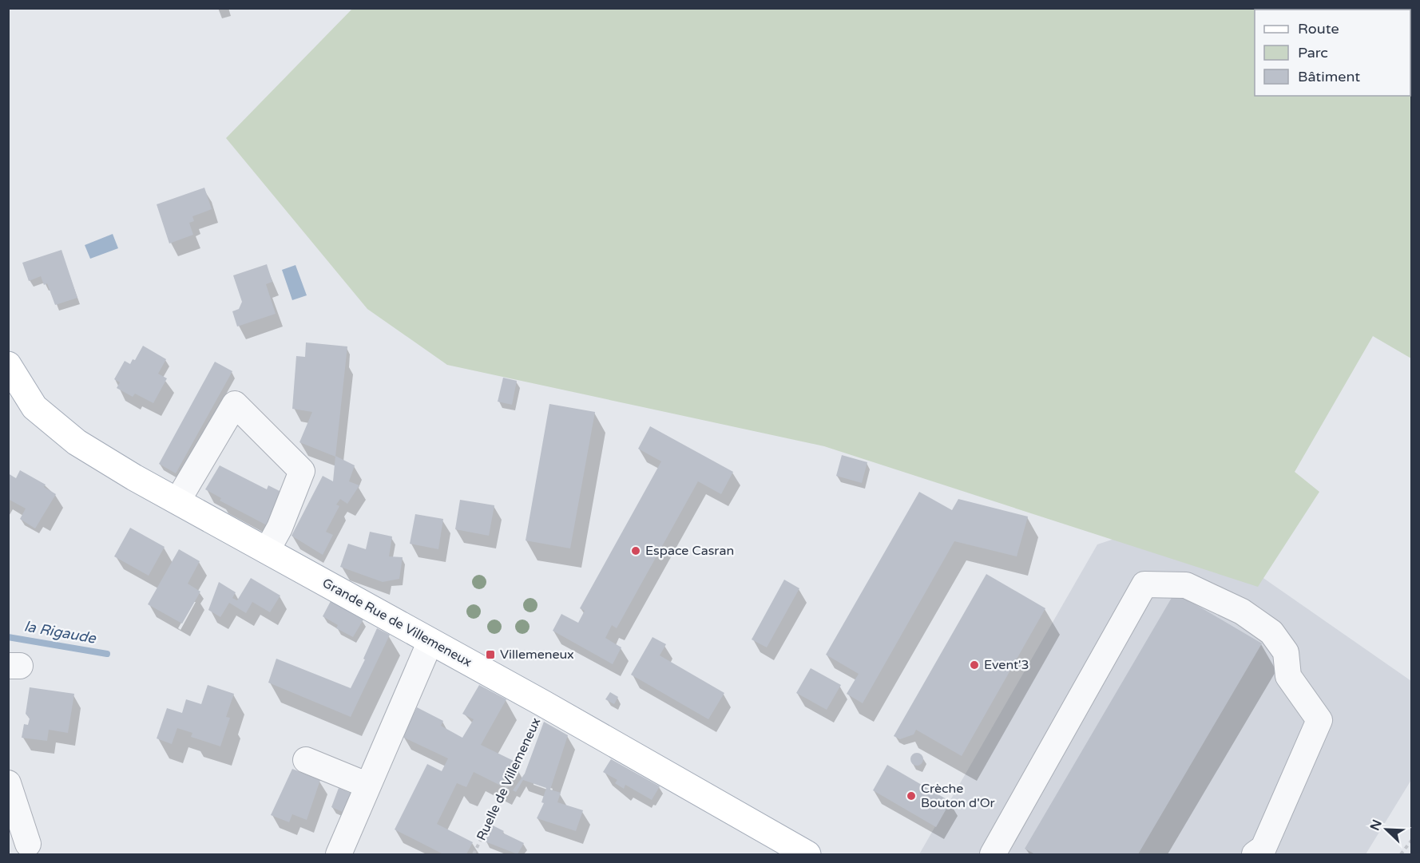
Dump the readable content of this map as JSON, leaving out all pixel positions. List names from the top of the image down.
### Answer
{
  "streets": {
    "main road": ["Grande Rue de Villemeneux"],
    "path": ["Ruelle de Villemeneux"]
  },
  "crossings": [
    ["Grande Rue de Villemeneux", "Ruelle de Villemeneux"]
  ],
  "water": ["la Rigaude"],
  "places": {
    "other": ["Espace Casran", "Event'3", "Crèche Bouton d'Or"],
    "transit": ["Villemeneux"]
  },
  "legend": ["Route", "Parc", "Bâtiment"],
  "north": "top left"
}
